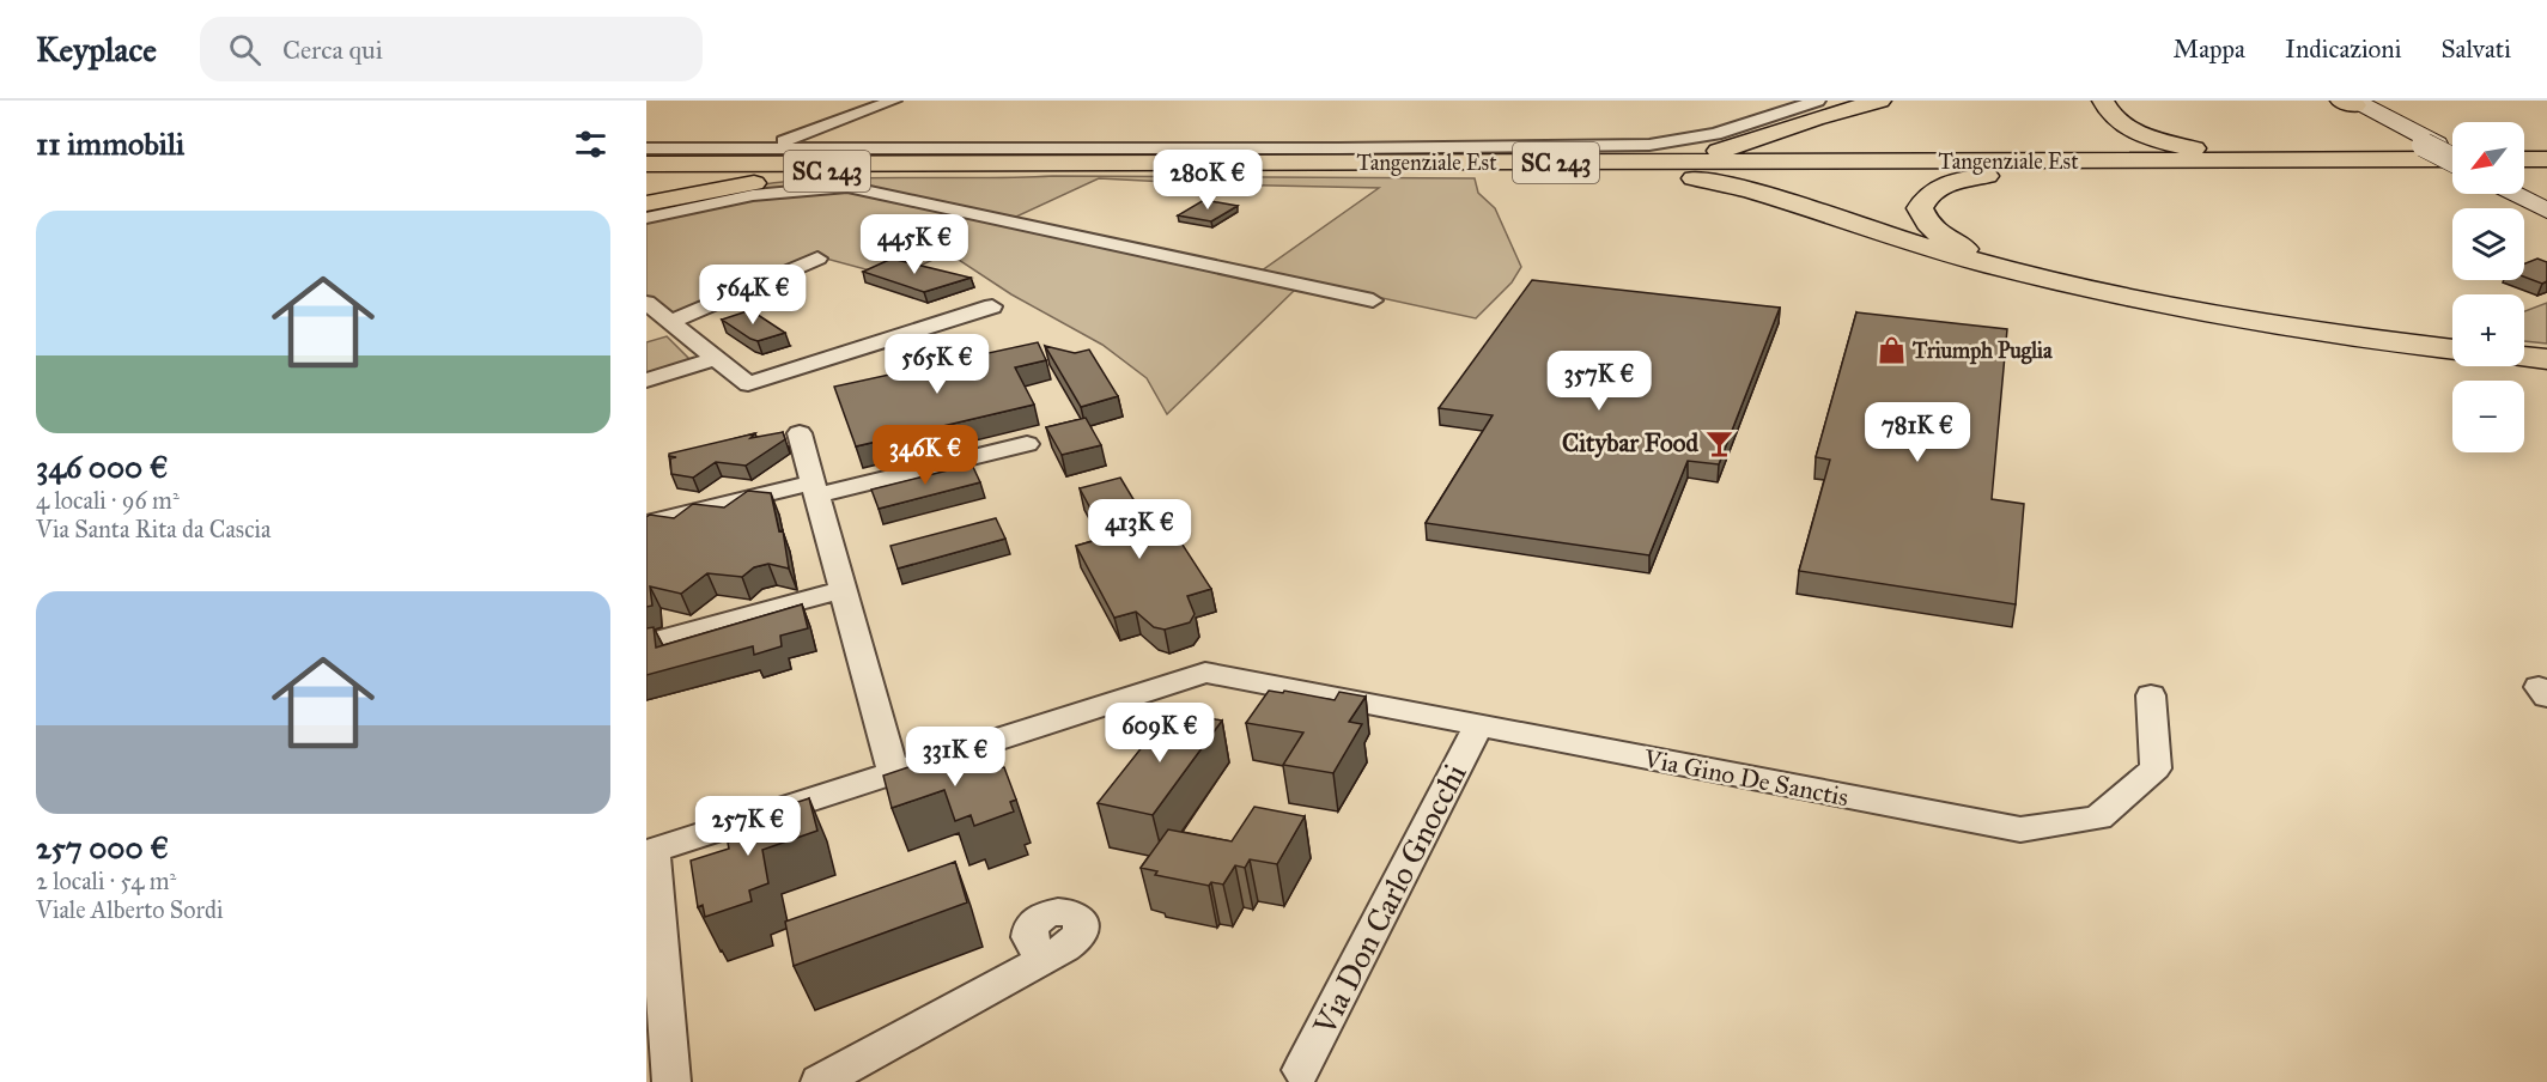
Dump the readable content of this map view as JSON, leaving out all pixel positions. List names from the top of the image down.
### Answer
{
  "streets": {
    "highway": ["Tangenziale Est", "SC 243"],
    "street": ["Via Gino De Sanctis", "Via Don Carlo Gnocchi"]
  },
  "crossings": [
    ["Via Gino De Sanctis", "Via Don Carlo Gnocchi"]
  ],
  "places": {
    "shop": ["Triumph Puglia"],
    "bar": ["Citybar Food"]
  },
  "north": "bottom left",
  "page": {
    "header": "Keyplace",
    "search": "Cerca qui",
    "nav": ["Mappa", "Indicazioni", "Salvati"],
    "heading": "11 immobili",
    "map_buttons": ["+", "−"],
    "price": [
      "280K €",
      "445K €",
      "564K €",
      "565K €",
      "357K €",
      "781K €",
      "346K €",
      "413K €",
      "609K €",
      "331K €",
      "257K €"
    ],
    "list": [
      {
        "name": "346 000 €",
        "note": "4 locali · 96 m² · Via Santa Rita da Cascia"
      },
      {
        "name": "257 000 €",
        "note": "2 locali · 54 m² · Viale Alberto Sordi"
      }
    ]
  }
}
